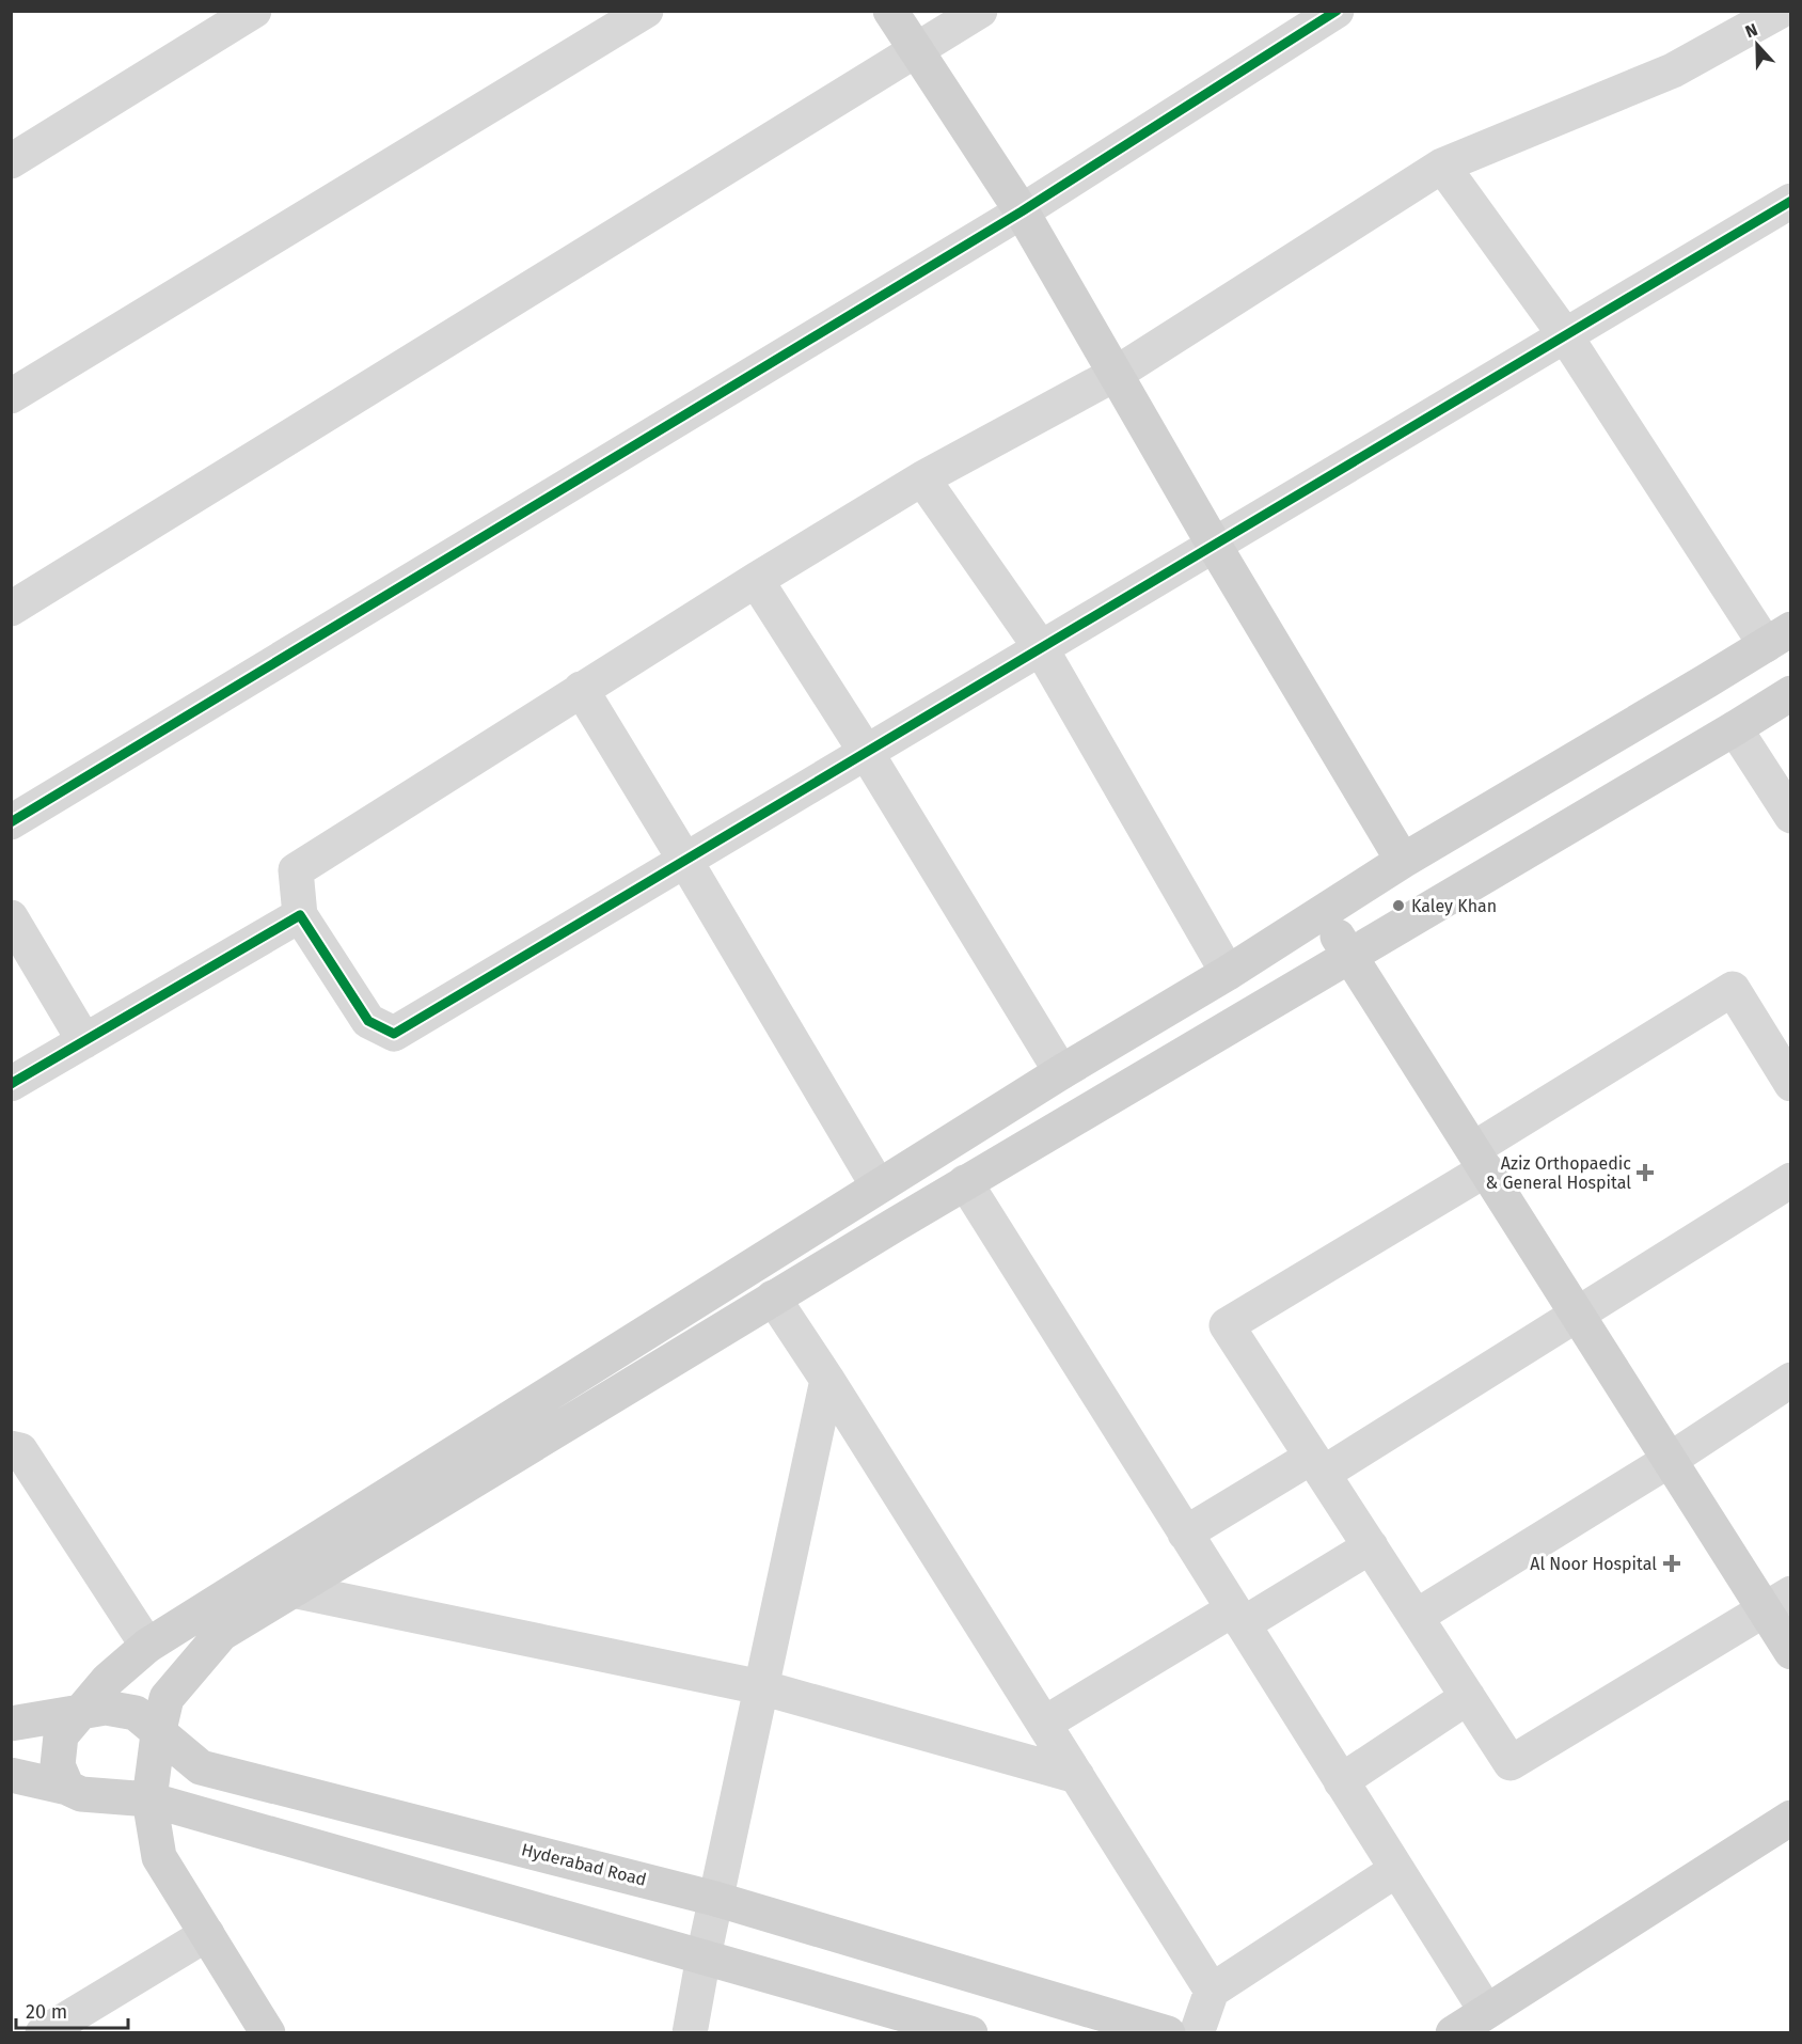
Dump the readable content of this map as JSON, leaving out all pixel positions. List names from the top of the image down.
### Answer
{
  "streets": {
    "main road": ["Hyderabad Road"]
  },
  "places": {
    "other": ["Kaley Khan"],
    "health": ["Aziz Orthopaedic & General Hospital", "Al Noor Hospital"]
  },
  "scale_bar": "20 m",
  "north": "top"
}
